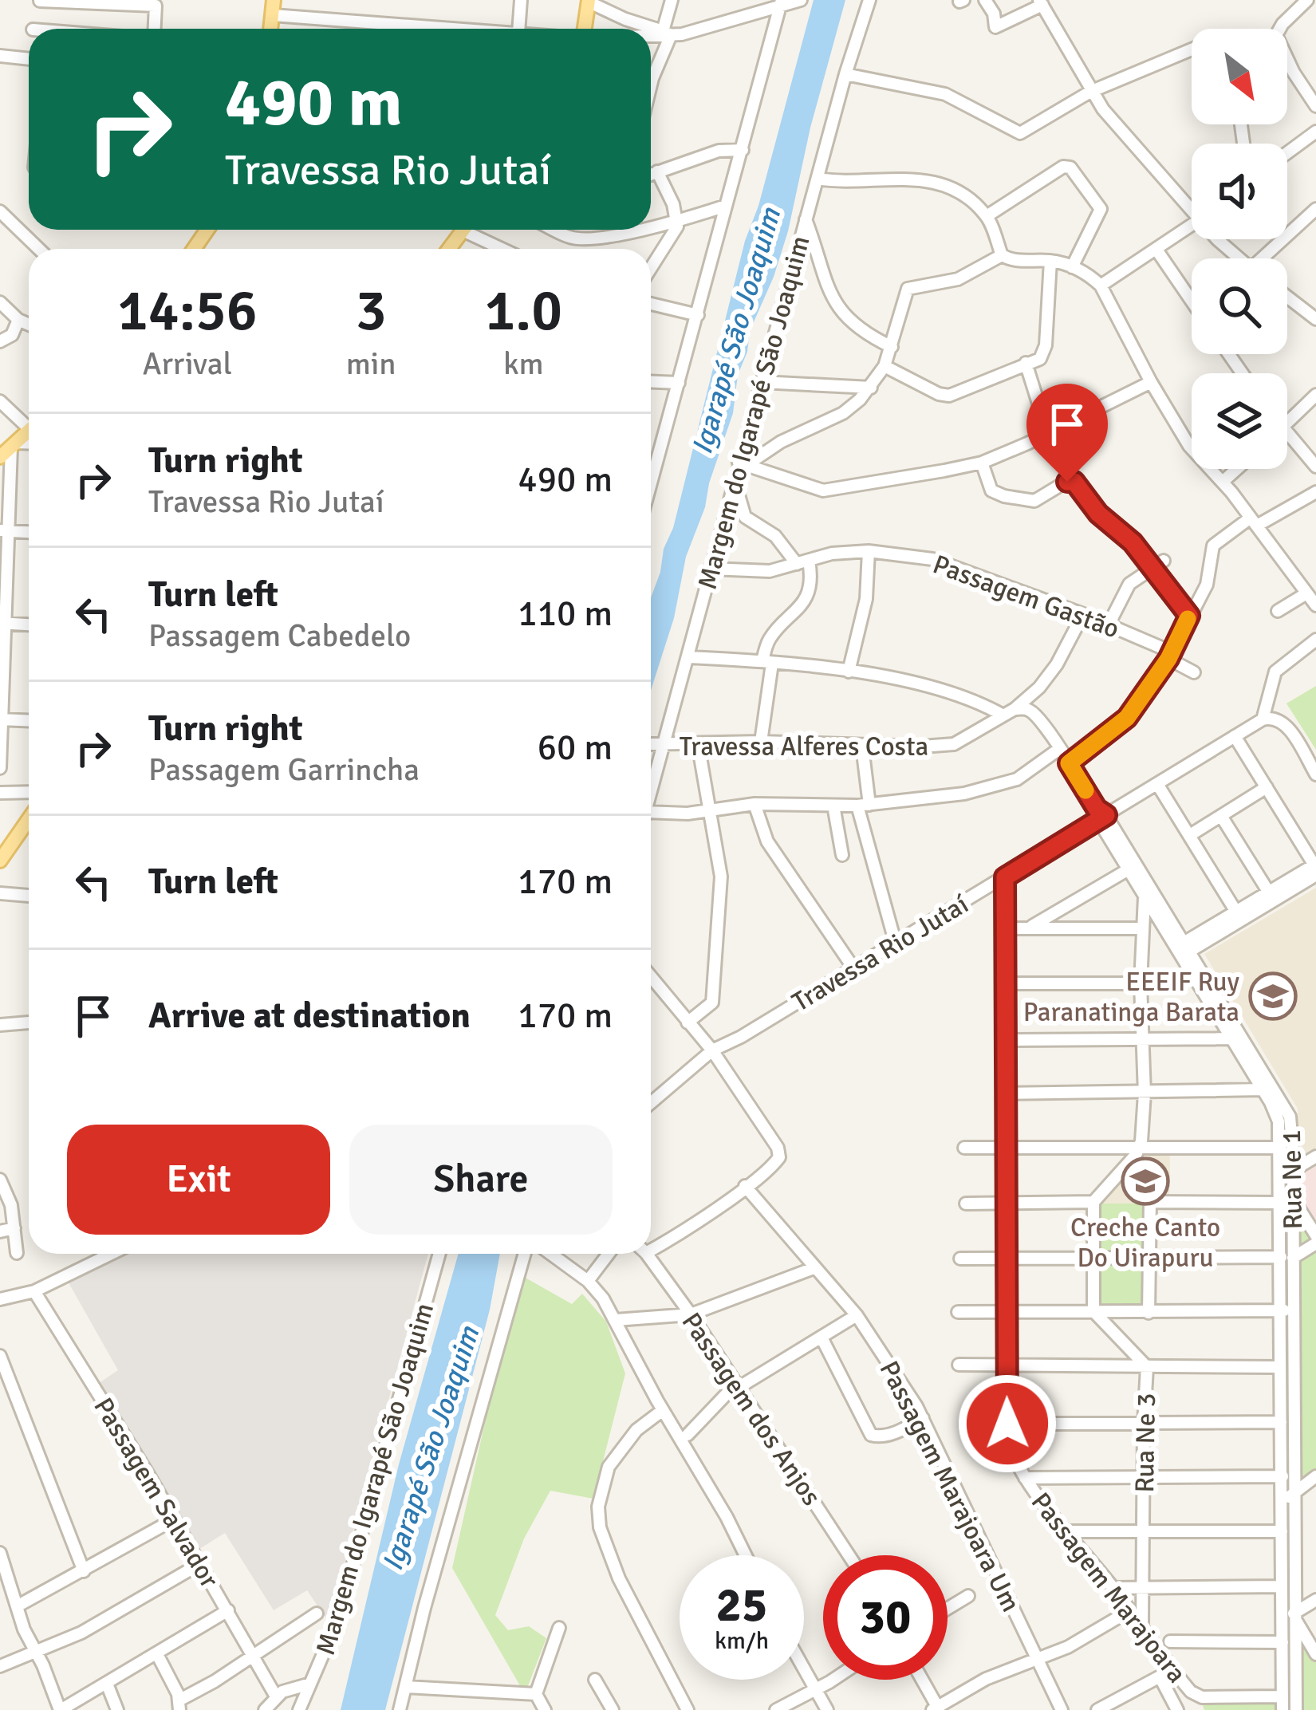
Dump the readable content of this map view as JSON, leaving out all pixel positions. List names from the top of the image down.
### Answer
{
  "streets": {
    "street": [
      "Margem do Igarapé São Joaquim",
      "Passagem Gastão",
      "Travessa Alferes Costa",
      "Travessa Rio Jutaí",
      "Rua Ne 1",
      "Passagem dos Anjos",
      "Rua Ne 3",
      "Passagem Marajoara Um",
      "Passagem Salvador",
      "Passagem Marajoara"
    ]
  },
  "crossings": [
    ["Margem do Igarapé São Joaquim", "Passagem Gastão"],
    ["Margem do Igarapé São Joaquim", "Travessa Alferes Costa"],
    ["Passagem Gastão", "Travessa Alferes Costa"],
    ["Travessa Rio Jutaí", "Rua Ne 1"],
    ["Rua Ne 1", "Passagem Marajoara"],
    ["Rua Ne 3", "Passagem Marajoara"]
  ],
  "water": ["Igarapé São Joaquim"],
  "places": {
    "school or university": ["EEEIF Ruy Paranatinga Barata", "Creche Canto Do Uirapuru"]
  },
  "north": "bottom right",
  "page": {
    "turn": ["490 m", "Travessa Rio Jutaí"],
    "eta": [
      "14:56",
      "Arrival",
      "3",
      "min",
      "1.0",
      "km"
    ],
    "list": [
      {
        "name": "Turn right",
        "note": "Travessa Rio Jutaí",
        "value": "490 m"
      },
      {
        "name": "Turn left",
        "note": "Passagem Cabedelo",
        "value": "110 m"
      },
      {
        "name": "Turn right",
        "note": "Passagem Garrincha",
        "value": "60 m"
      },
      {
        "name": "Turn left",
        "value": "170 m"
      },
      {
        "name": "Arrive at destination",
        "value": "170 m"
      }
    ],
    "buttons": ["Exit", "Share"],
    "speed": "25 km/h",
    "limit": "30"
  }
}
